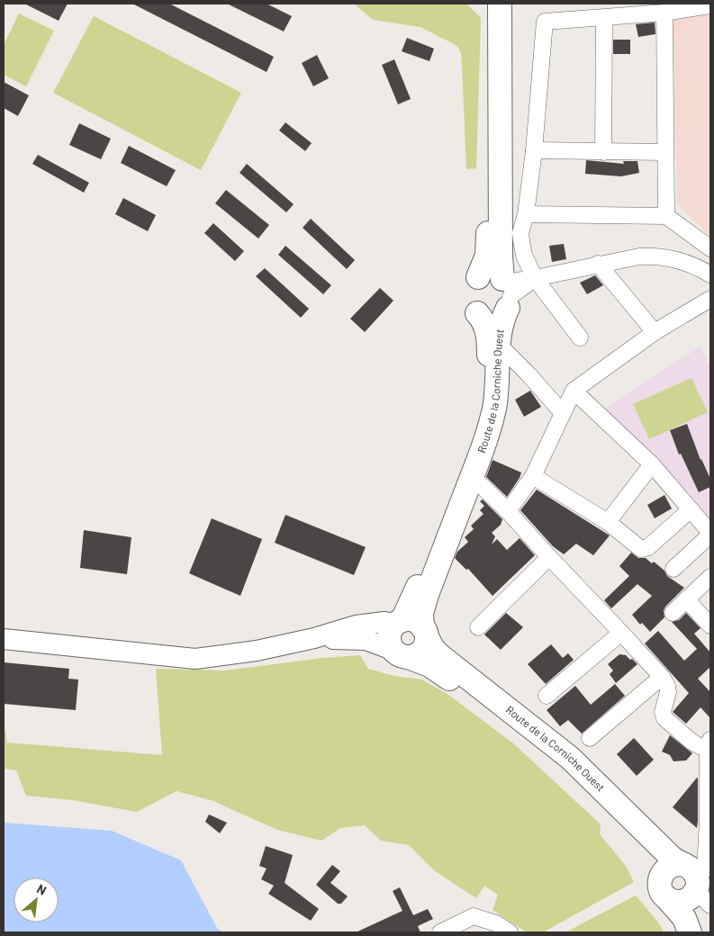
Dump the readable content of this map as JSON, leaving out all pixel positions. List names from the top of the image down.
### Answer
{
  "streets": {
    "highway": ["Route de la Corniche Ouest"]
  },
  "north": "top right"
}
